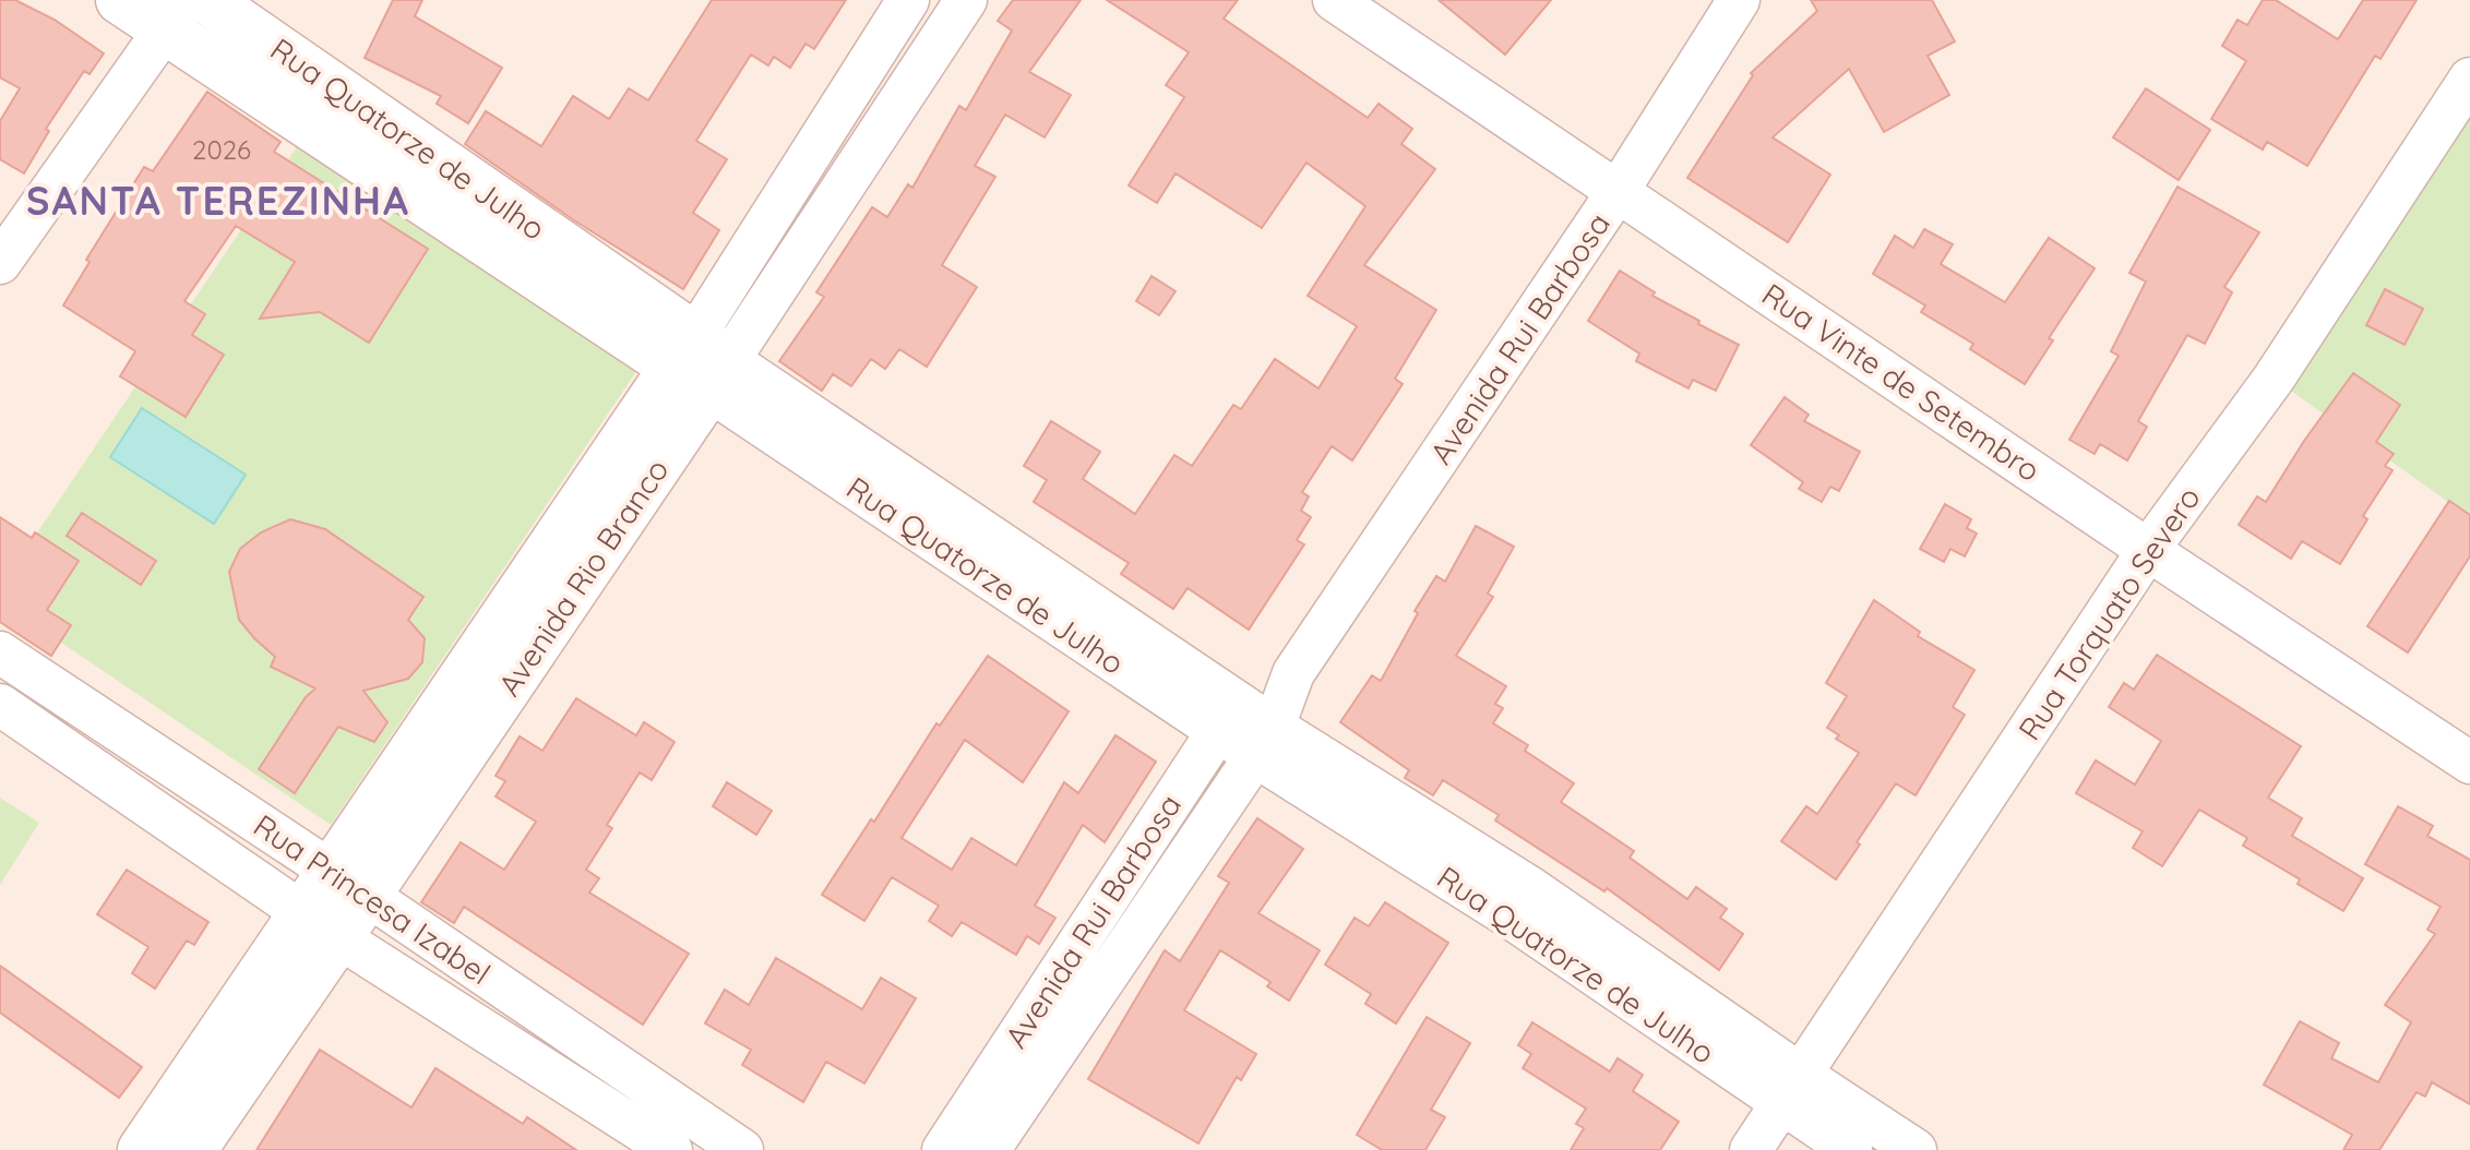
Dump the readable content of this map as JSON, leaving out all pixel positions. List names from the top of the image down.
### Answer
{
  "streets": {
    "street": [
      "Rua Quatorze de Julho",
      "Avenida Rui Barbosa",
      "Rua Vinte de Setembro",
      "Avenida Rio Branco",
      "Rua Torquato Severo",
      "Rua Princesa Izabel"
    ]
  },
  "crossings": [
    ["Rua Quatorze de Julho", "Avenida Rui Barbosa"],
    ["Rua Quatorze de Julho", "Avenida Rio Branco"],
    ["Rua Quatorze de Julho", "Rua Torquato Severo"],
    ["Avenida Rui Barbosa", "Rua Vinte de Setembro"],
    ["Rua Vinte de Setembro", "Rua Torquato Severo"],
    ["Avenida Rio Branco", "Rua Princesa Izabel"]
  ],
  "districts": ["SANTA TEREZINHA"],
  "house_numbers": ["2026"]
}
